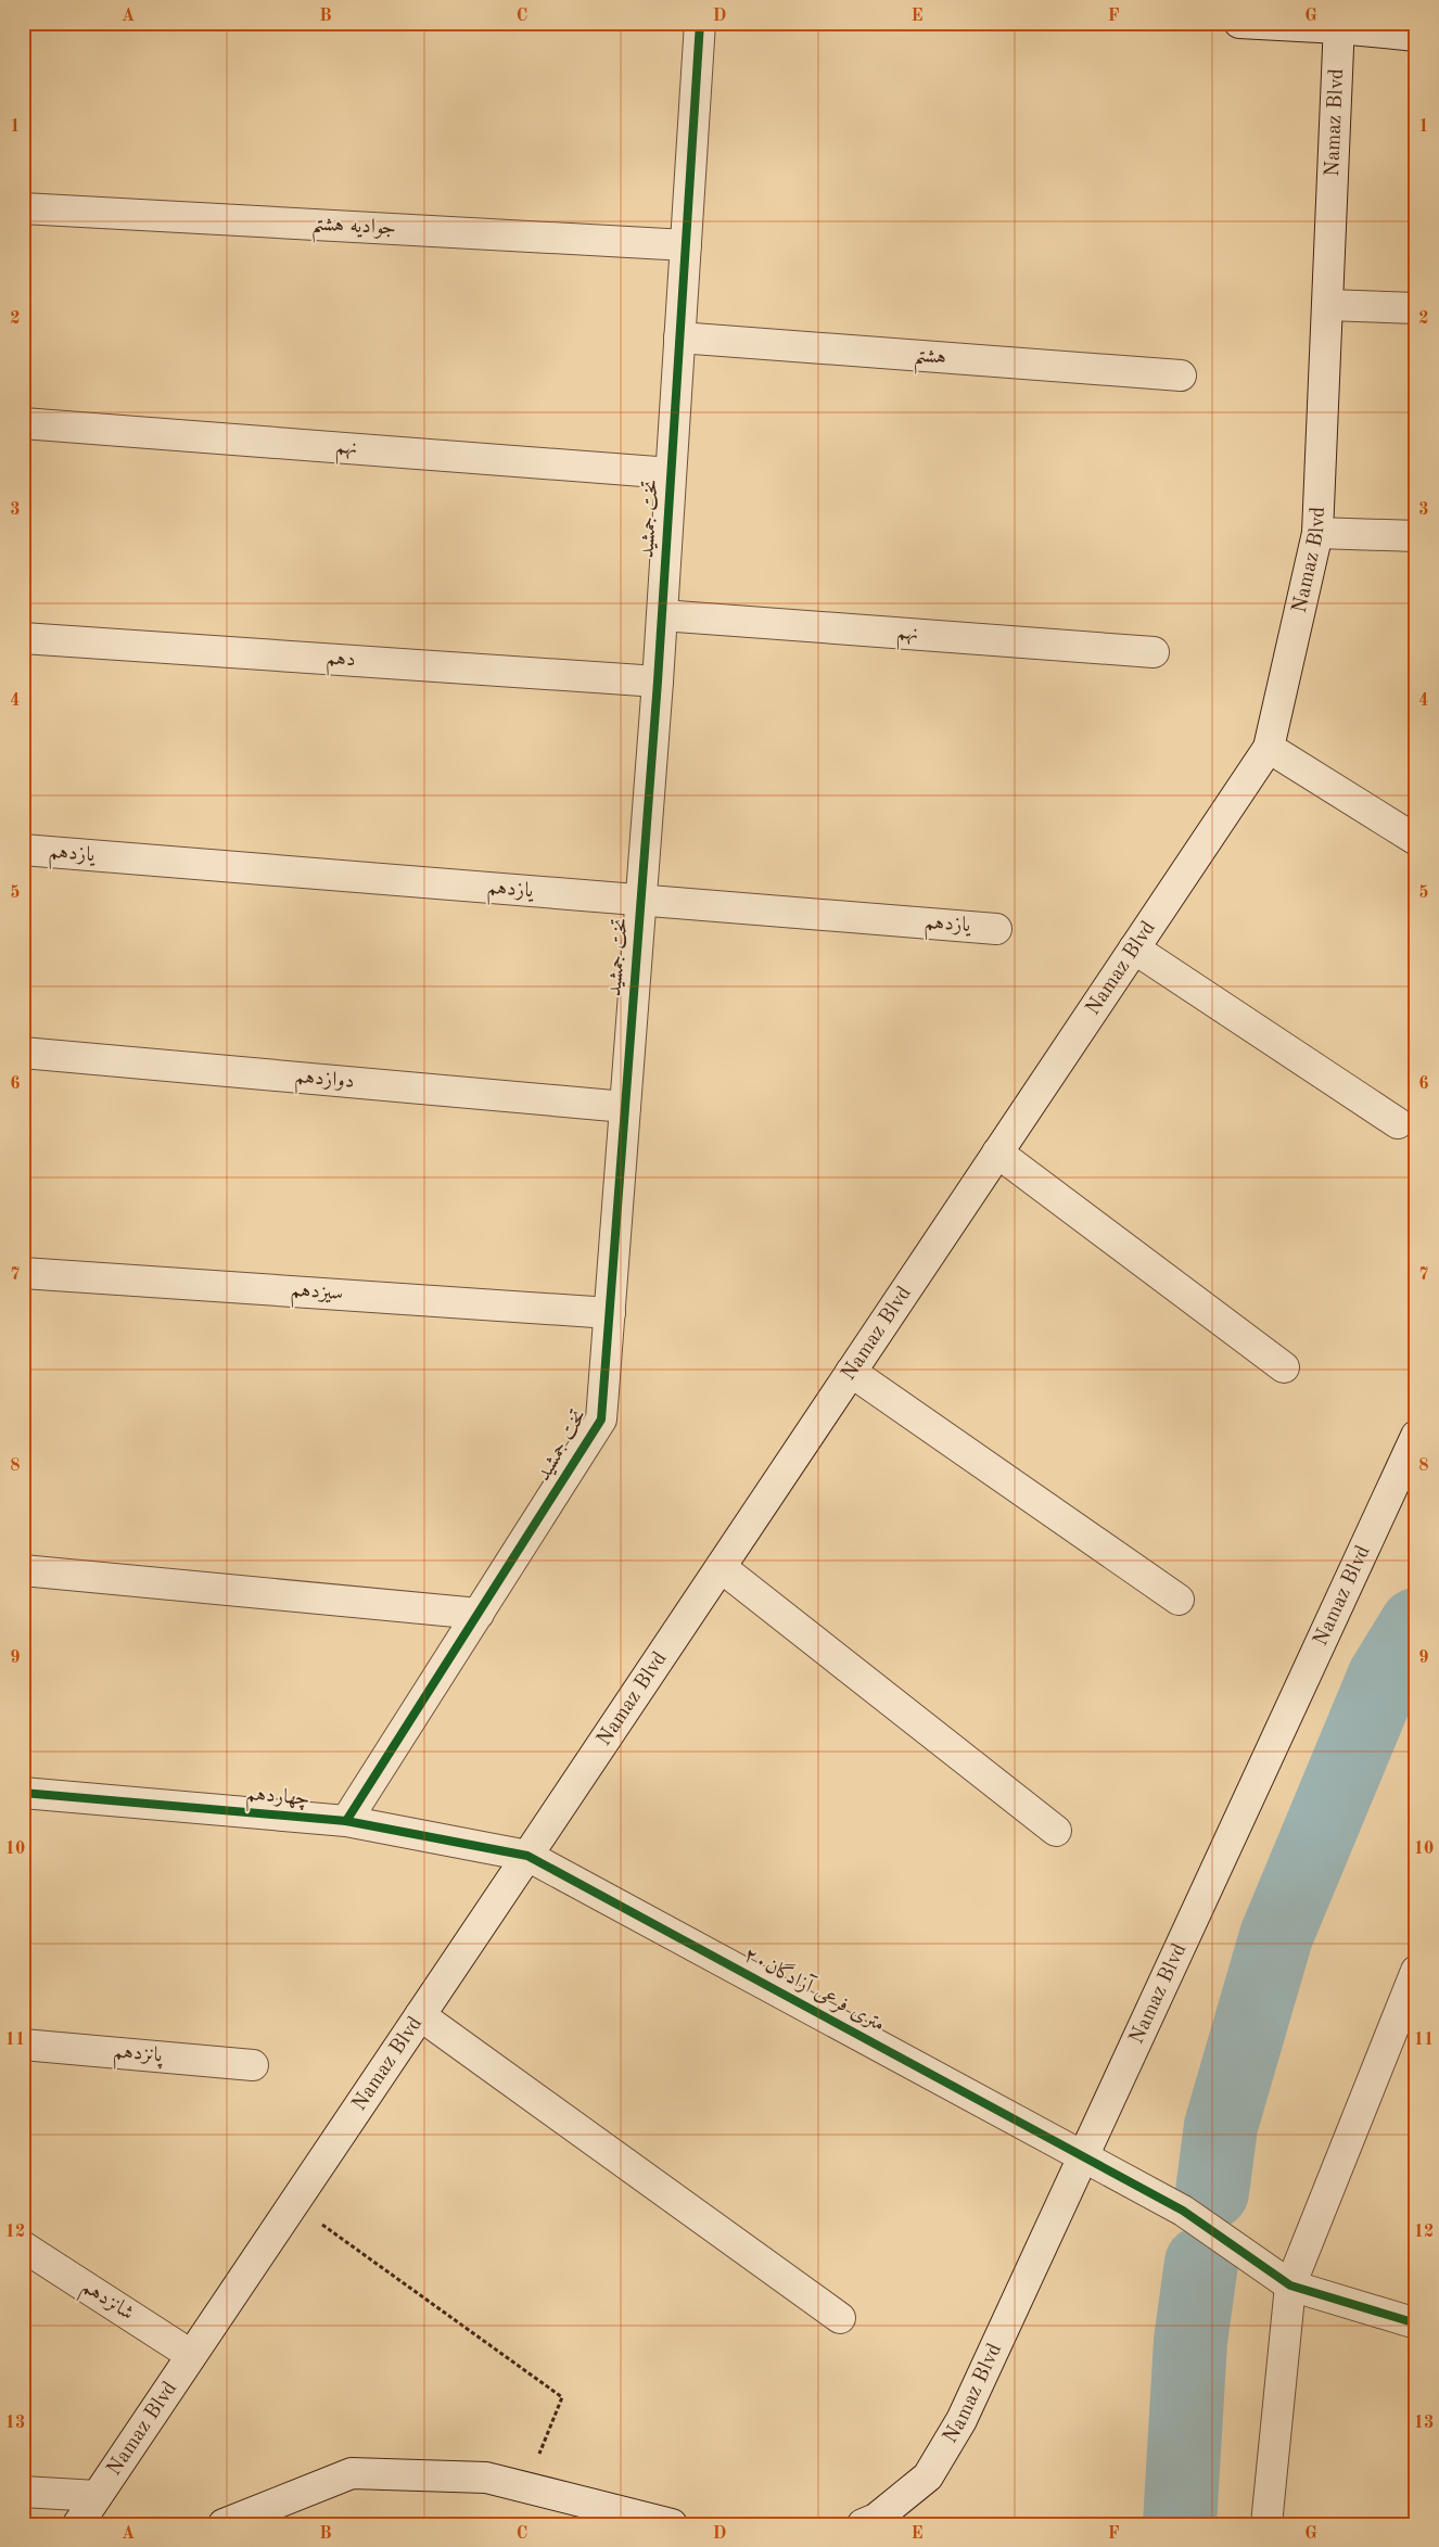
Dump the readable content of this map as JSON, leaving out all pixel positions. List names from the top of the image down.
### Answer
{
  "streets": {
    "street": [
      "Namaz Blvd",
      "جوادیه هشتم",
      "هشتم",
      "نهم",
      "تخت جمشید",
      "دهم",
      "یازدهم",
      "دوازدهم",
      "سیزدهم",
      "چهاردهم",
      "۲۰متری فرعی آزادگان",
      "پانزدهم",
      "شانزدهم"
    ]
  },
  "crossings": [
    ["Namaz Blvd", "چهاردهم"],
    ["Namaz Blvd", "۲۰متری فرعی آزادگان"],
    ["Namaz Blvd", "شانزدهم"],
    ["جوادیه هشتم", "تخت جمشید"],
    ["هشتم", "تخت جمشید"],
    ["نهم", "تخت جمشید"],
    ["تخت جمشید", "دهم"],
    ["تخت جمشید", "یازدهم"],
    ["تخت جمشید", "دوازدهم"],
    ["تخت جمشید", "سیزدهم"],
    ["تخت جمشید", "چهاردهم"],
    ["چهاردهم", "۲۰متری فرعی آزادگان"]
  ],
  "grid": {
    "columns": [
      "A",
      "B",
      "C",
      "D",
      "E",
      "F",
      "G"
    ],
    "rows": [
      "1",
      "2",
      "3",
      "4",
      "5",
      "6",
      "7",
      "8",
      "9",
      "10",
      "11",
      "12",
      "13"
    ]
  }
}
